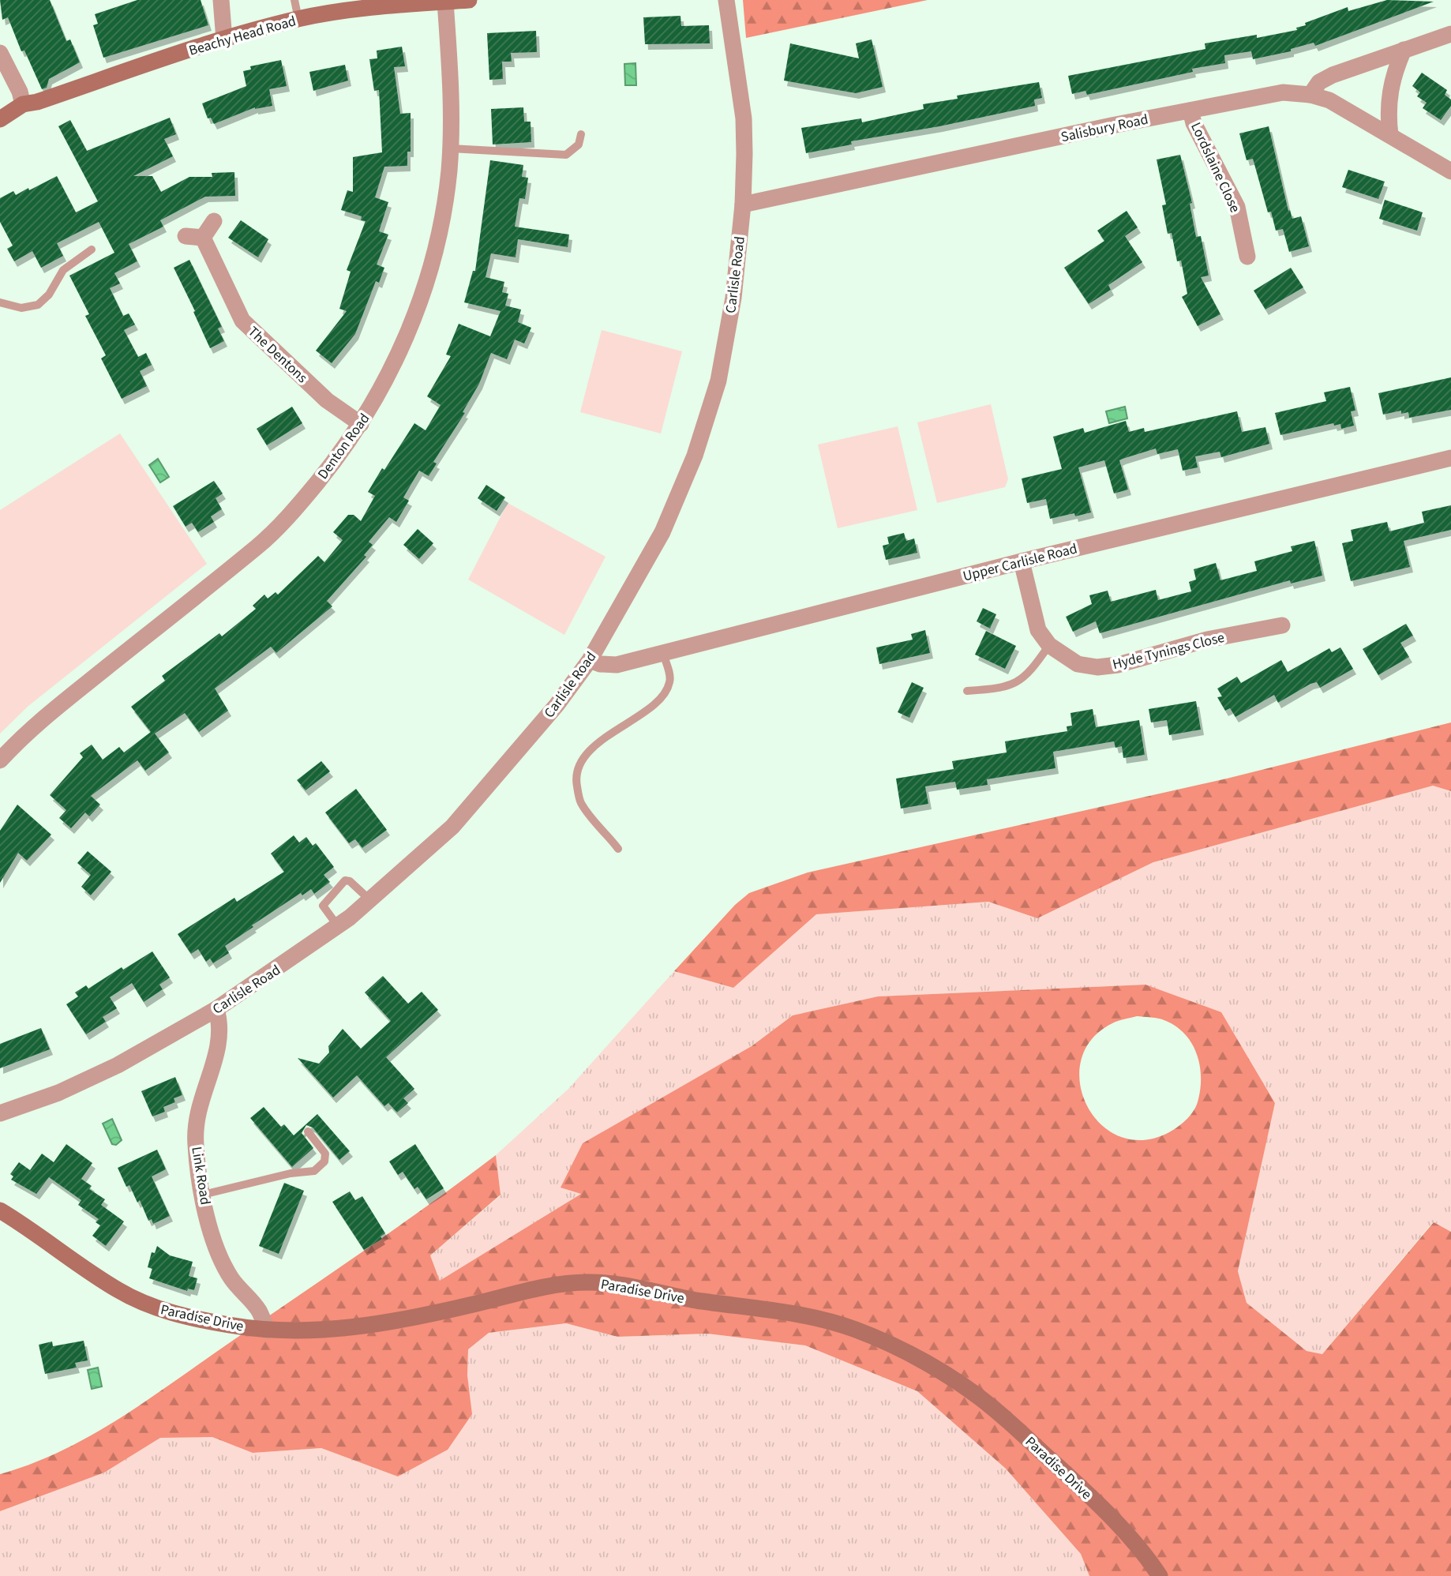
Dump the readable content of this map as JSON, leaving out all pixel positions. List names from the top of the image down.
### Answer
{
  "streets": {
    "street": [
      "Beachy Head Road",
      "Salisbury Road",
      "Lordslaine Close",
      "Carlisle Road",
      "The Dentons",
      "Denton Road",
      "Upper Carlisle Road",
      "Hyde Tynings Close",
      "Link Road",
      "Paradise Drive"
    ]
  },
  "crossings": [
    ["Beachy Head Road", "Denton Road"],
    ["Salisbury Road", "Lordslaine Close"],
    ["Salisbury Road", "Carlisle Road"],
    ["Carlisle Road", "Upper Carlisle Road"],
    ["Carlisle Road", "Link Road"],
    ["The Dentons", "Denton Road"],
    ["Upper Carlisle Road", "Hyde Tynings Close"],
    ["Link Road", "Paradise Drive"]
  ]
}
